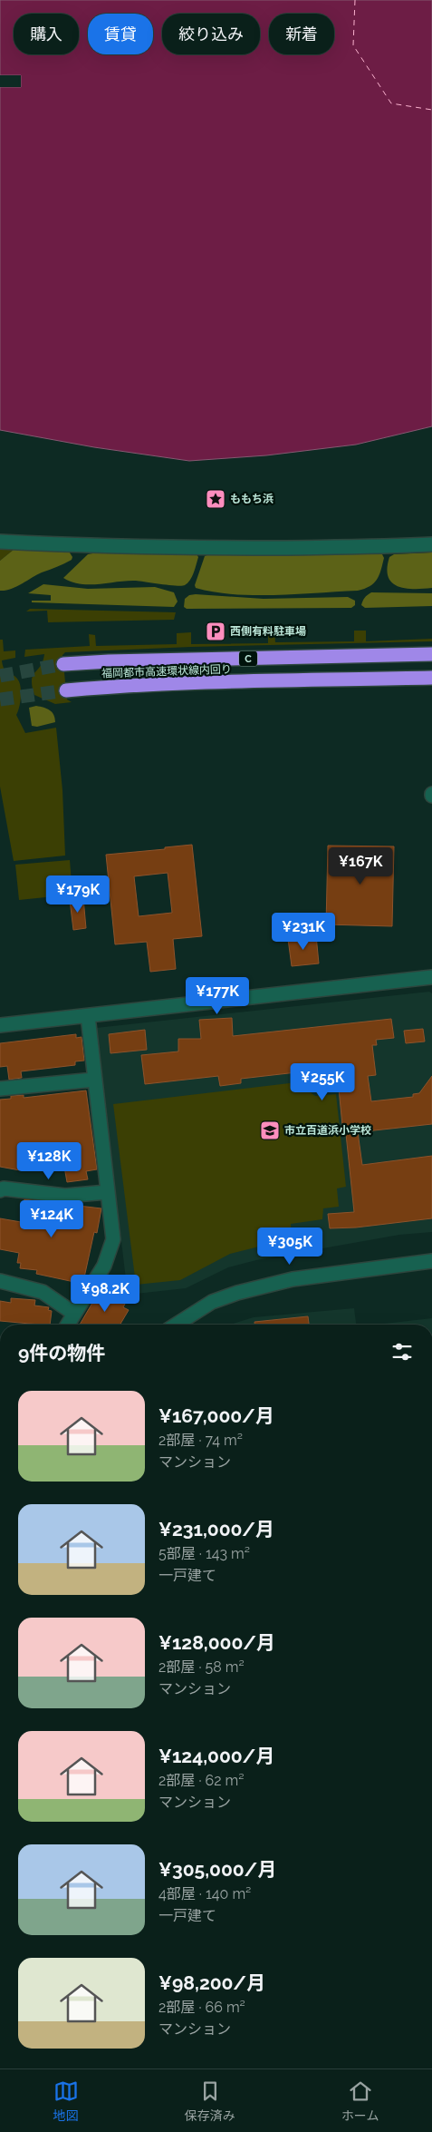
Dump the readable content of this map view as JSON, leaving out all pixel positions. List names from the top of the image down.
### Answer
{
  "streets": {
    "highway": ["C", "福岡都市高速環状線内回り"]
  },
  "places": {
    "place": ["ももち浜"],
    "parking": ["西側有料駐車場"],
    "school or university": ["市立百道浜小学校"]
  },
  "page": {
    "chip": [
      "購入",
      "賃貸",
      "絞り込み",
      "新着"
    ],
    "price": [
      "¥167K",
      "¥179K",
      "¥231K",
      "¥177K",
      "¥255K",
      "¥128K",
      "¥124K",
      "¥305K",
      "¥98.2K"
    ],
    "heading": "9件の物件",
    "list": [
      {
        "name": "¥167,000/月",
        "note": "2部屋 · 74 m² · マンション"
      },
      {
        "name": "¥231,000/月",
        "note": "5部屋 · 143 m² · 一戸建て"
      },
      {
        "name": "¥128,000/月",
        "note": "2部屋 · 58 m² · マンション"
      },
      {
        "name": "¥124,000/月",
        "note": "2部屋 · 62 m² · マンション"
      },
      {
        "name": "¥305,000/月",
        "note": "4部屋 · 140 m² · 一戸建て"
      },
      {
        "name": "¥98,200/月",
        "note": "2部屋 · 66 m² · マンション"
      }
    ],
    "tabs": ["地図", "保存済み", "ホーム"]
  }
}
